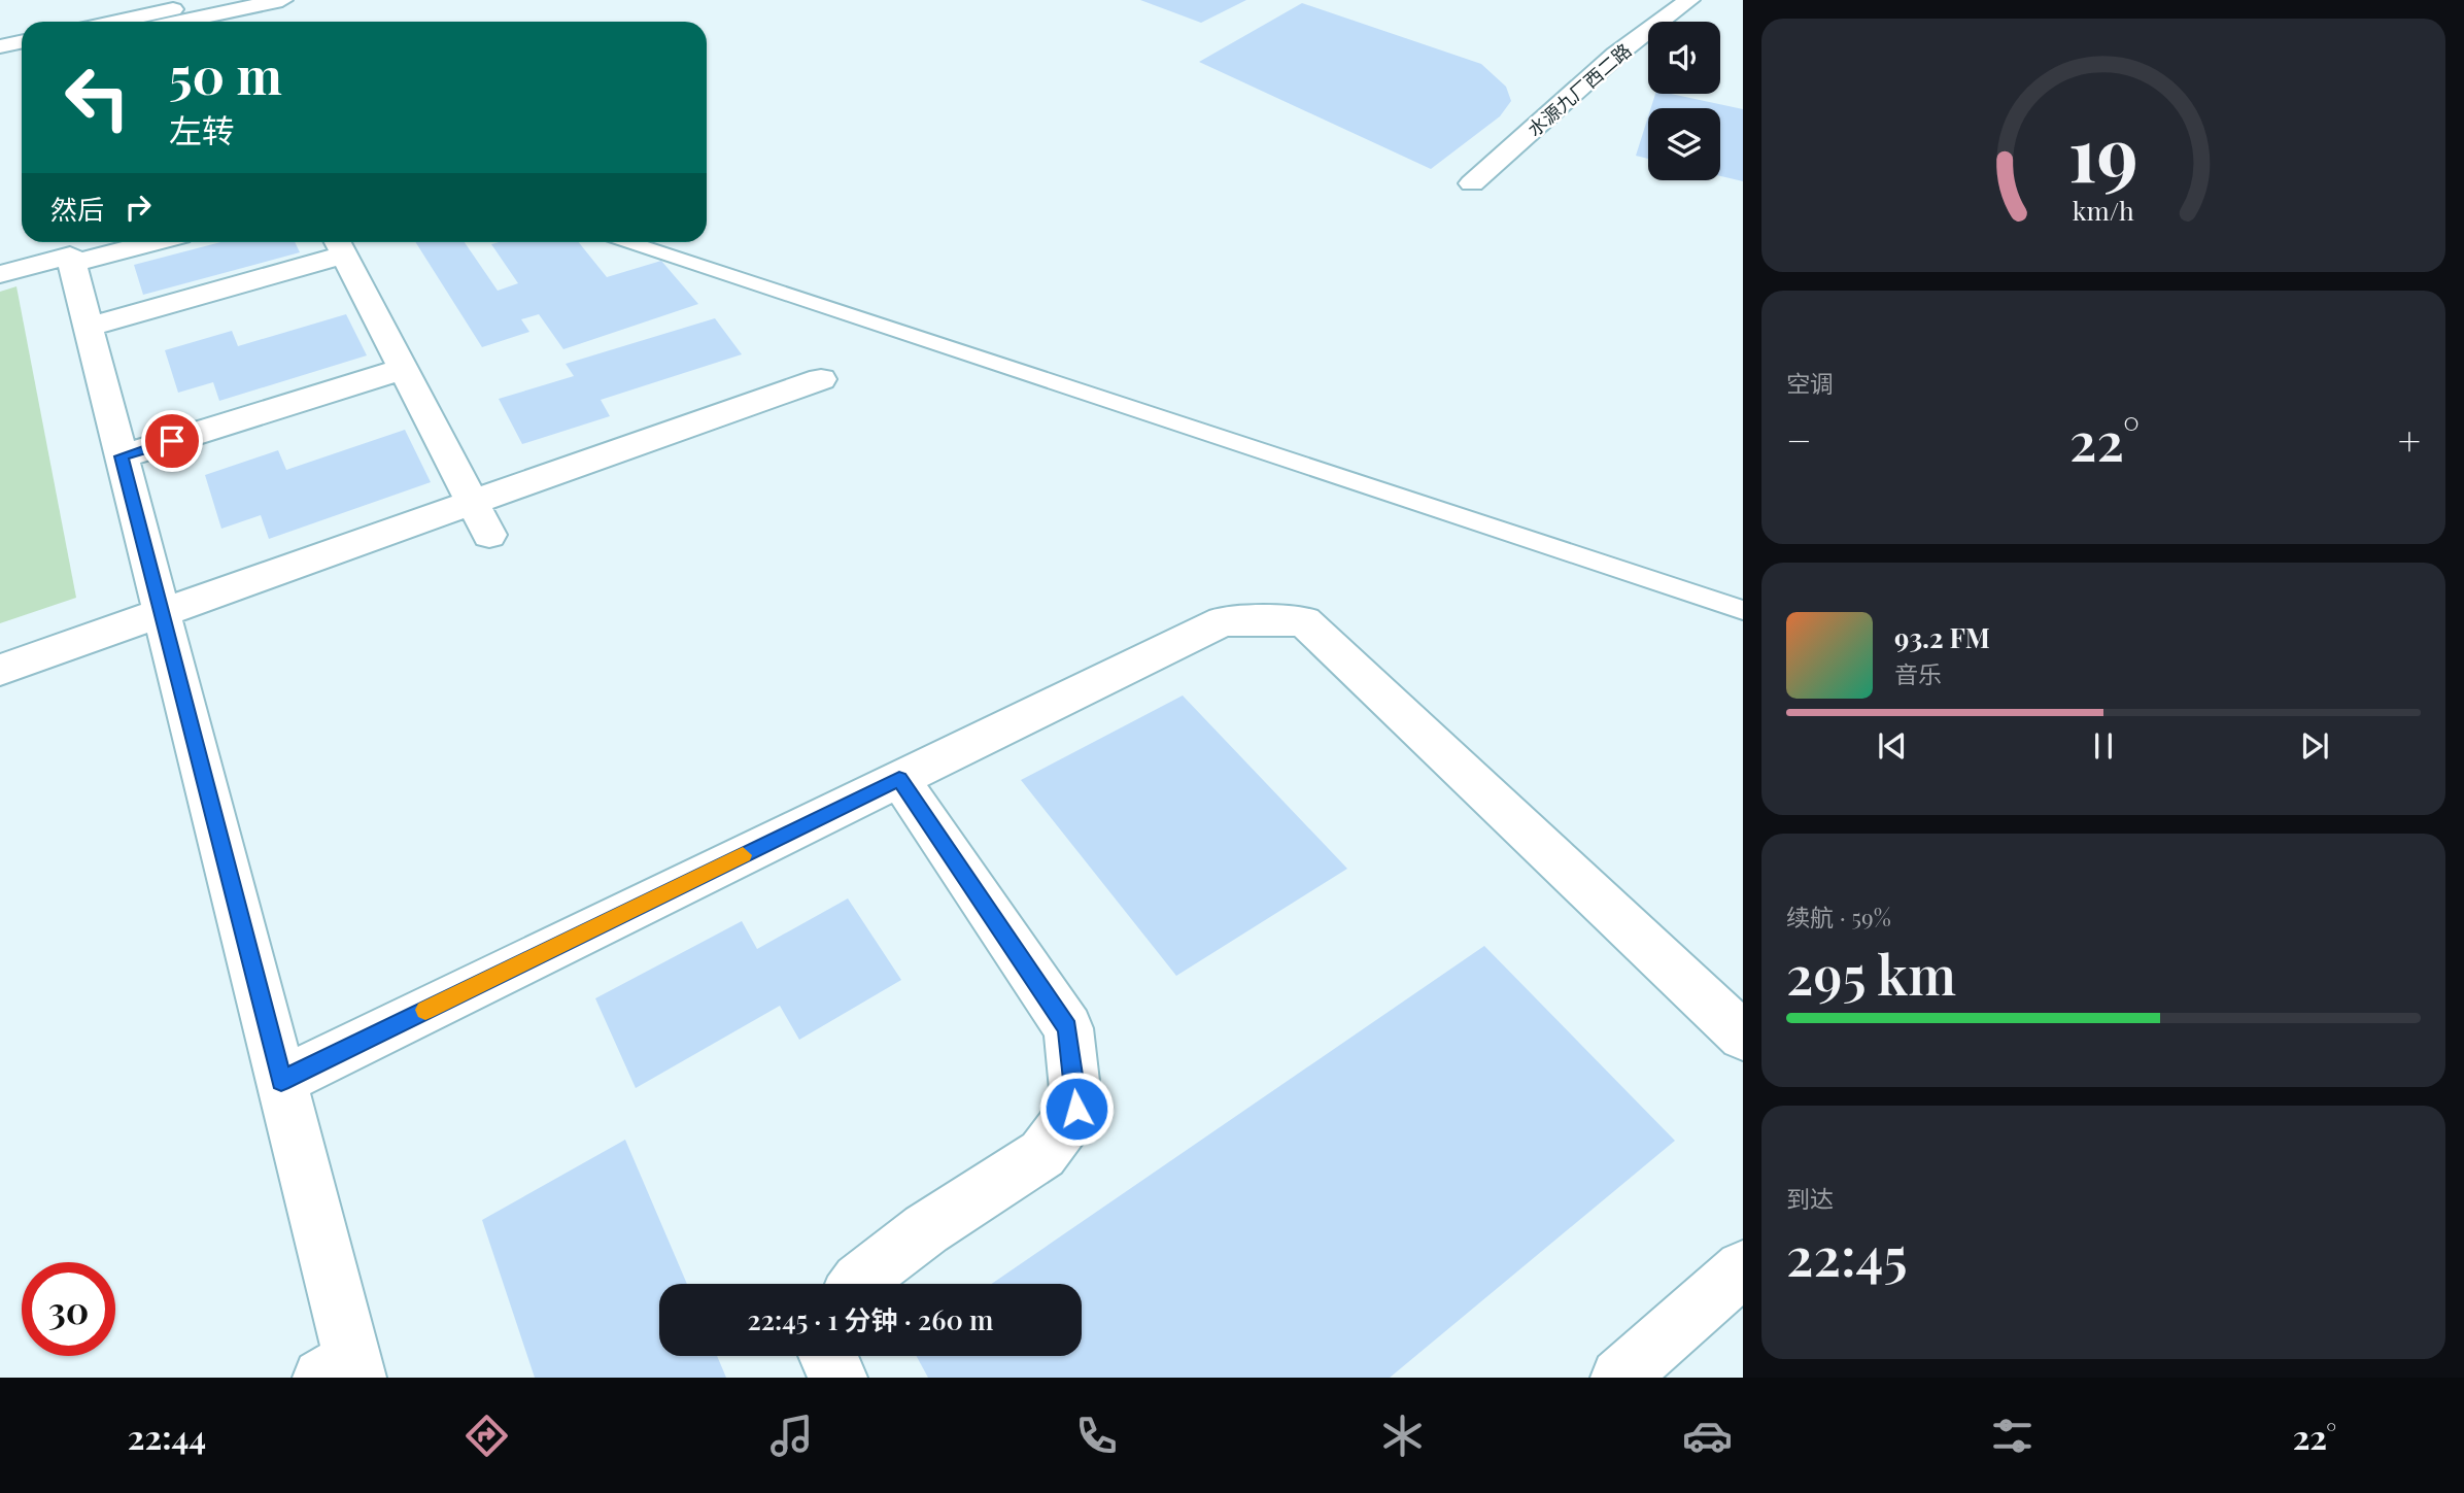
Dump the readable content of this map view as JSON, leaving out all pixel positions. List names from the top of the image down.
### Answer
{
  "streets": {
    "street": ["水源九厂西二路"]
  },
  "page": {
    "turn": ["50 m", "左转"],
    "then": "然后",
    "tile": [
      "空调",
      ["续航 · 59%", "295 km"],
      ["到达", "22:45"]
    ],
    "heat": ["−", "22°", "+"],
    "song": ["93.2 FM", "音乐"],
    "limit": "30",
    "trip": "22:45 · 1 分钟 · 260 m",
    "tabs": ["22:44", "22°"],
    "gauge": ["19", "km/h"]
  }
}
